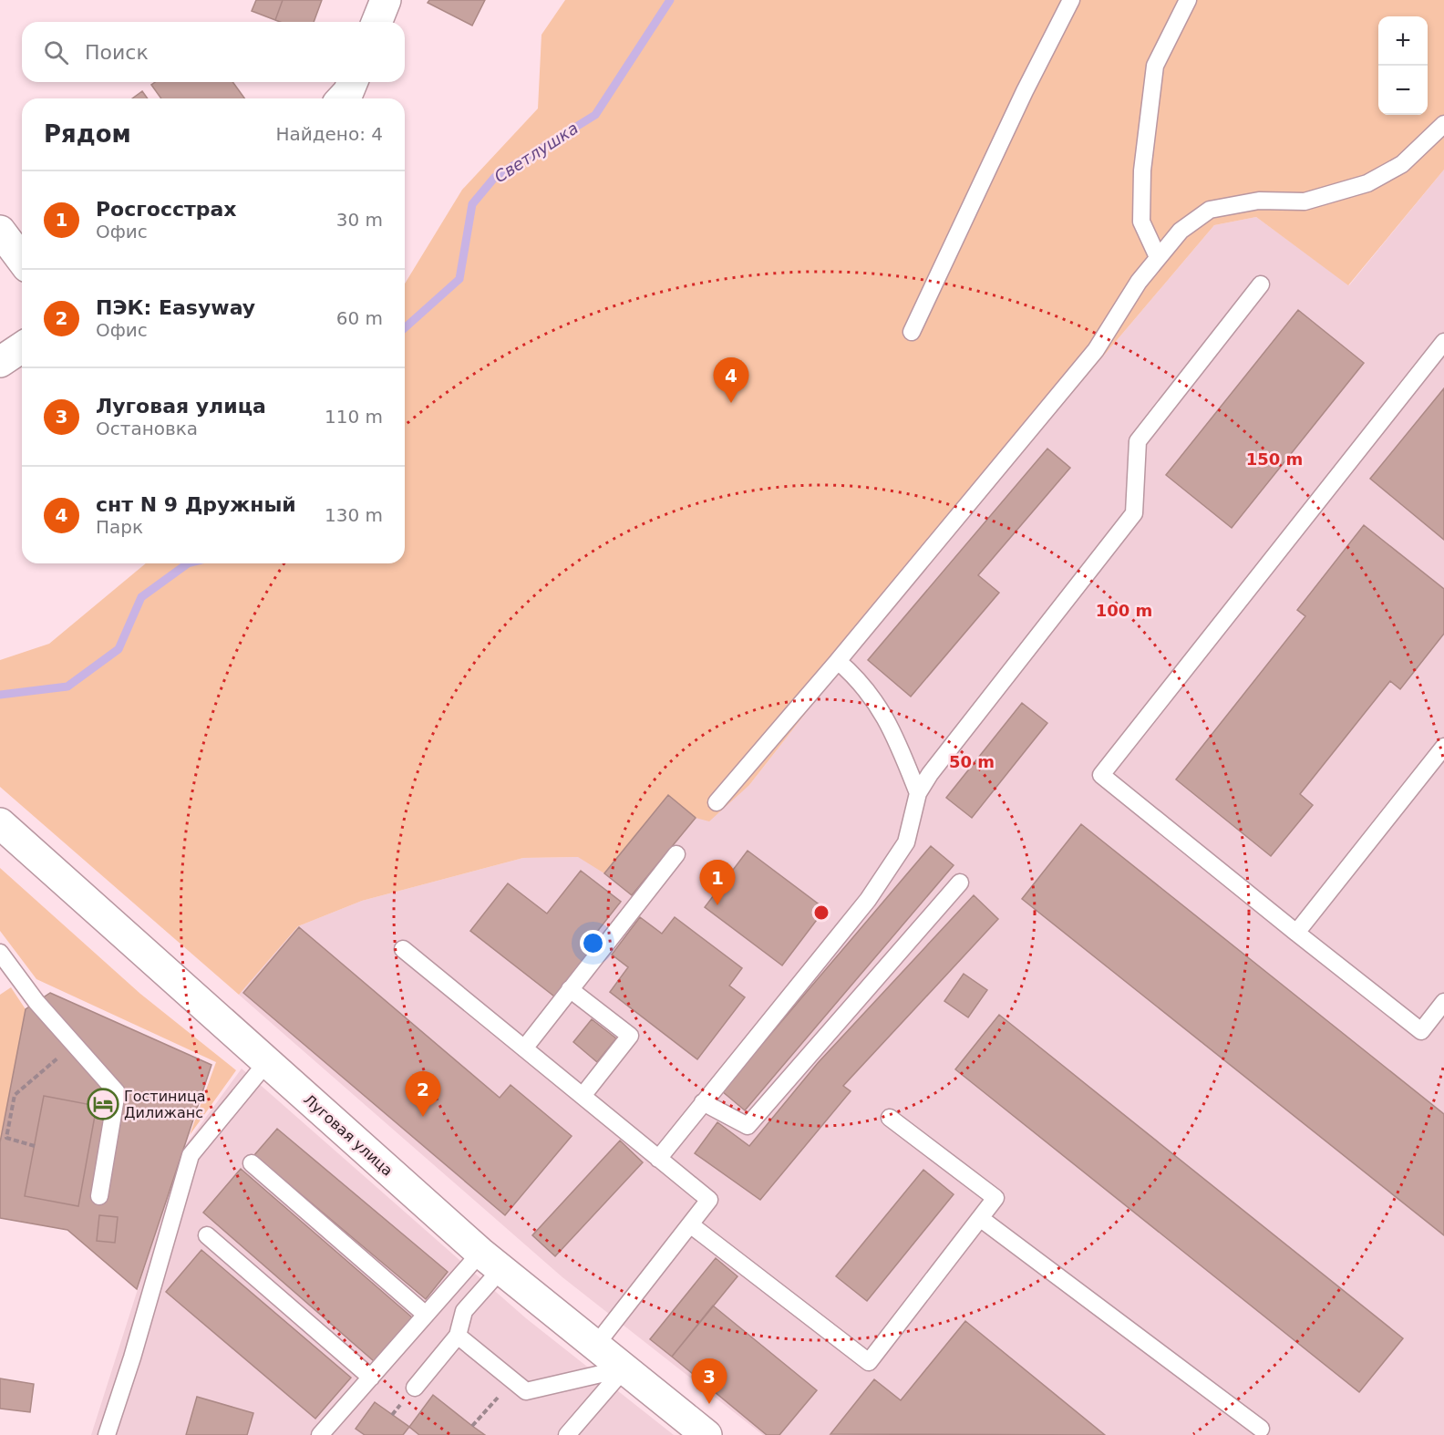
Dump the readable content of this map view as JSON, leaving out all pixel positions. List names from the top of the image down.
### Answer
{
  "streets": {
    "street": ["Луговая улица"]
  },
  "water": ["Светлушка"],
  "places": {
    "hotel": ["Гостиница Дилижанс"]
  },
  "page": {
    "map_buttons": ["+", "−"],
    "search": "Поиск",
    "heading": ["Рядом", "Найдено: 4"],
    "list": [
      {
        "mark": "1",
        "name": "Росгосстрах",
        "note": "Офис",
        "value": "30 m"
      },
      {
        "mark": "2",
        "name": "ПЭК: Easyway",
        "note": "Офис",
        "value": "60 m"
      },
      {
        "mark": "3",
        "name": "Луговая улица",
        "note": "Остановка",
        "value": "110 m"
      },
      {
        "mark": "4",
        "name": "снт N 9 Дружный",
        "note": "Парк",
        "value": "130 m"
      }
    ],
    "pins": [
      "4",
      "1",
      "2",
      "3"
    ]
  },
  "rings": ["150 m", "100 m", "50 m"]
}
